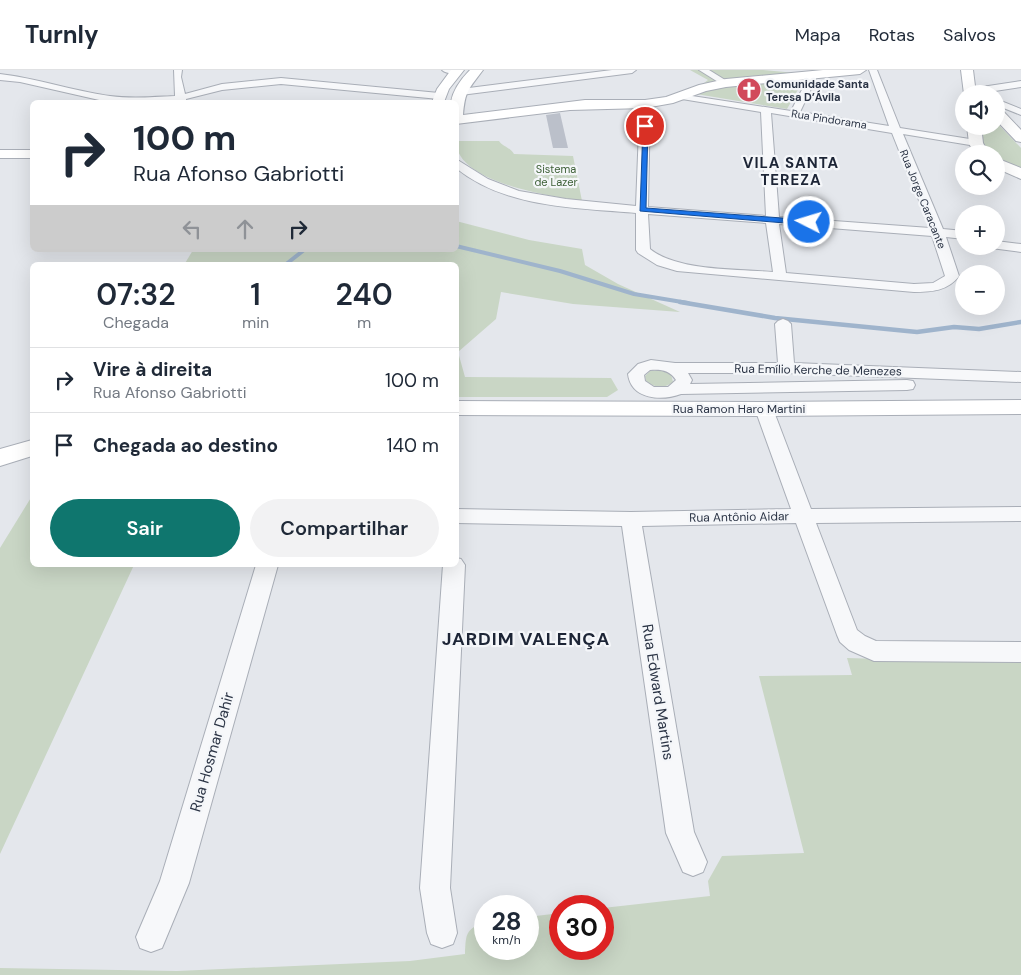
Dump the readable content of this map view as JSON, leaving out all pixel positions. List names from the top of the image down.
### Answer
{
  "streets": {
    "street": [
      "Rua Pindorama",
      "Rua Jorge Caracante",
      "Rua Emílio Kerche de Menezes",
      "Rua Ramon Haro Martini",
      "Rua Antônio Aidar",
      "Rua Edward Martins",
      "Rua Hosmar Dahir"
    ]
  },
  "crossings": [
    ["Rua Pindorama", "Rua Jorge Caracante"],
    ["Rua Antônio Aidar", "Rua Edward Martins"]
  ],
  "districts": ["VILA SANTA TEREZA", "JARDIM VALENÇA"],
  "parks": ["Sistema de Lazer"],
  "places": {
    "church": ["Comunidade Santa Teresa D’Ávila"]
  },
  "page": {
    "header": "Turnly",
    "nav": ["Mapa", "Rotas", "Salvos"],
    "map_buttons": ["+", "−"],
    "turn": ["100 m", "Rua Afonso Gabriotti"],
    "eta": [
      "07:32",
      "Chegada",
      "1",
      "min",
      "240",
      "m"
    ],
    "list": [
      {
        "name": "Vire à direita",
        "note": "Rua Afonso Gabriotti",
        "value": "100 m"
      },
      {
        "name": "Chegada ao destino",
        "value": "140 m"
      }
    ],
    "buttons": ["Sair", "Compartilhar"],
    "speed": "28 km/h",
    "limit": "30"
  }
}
